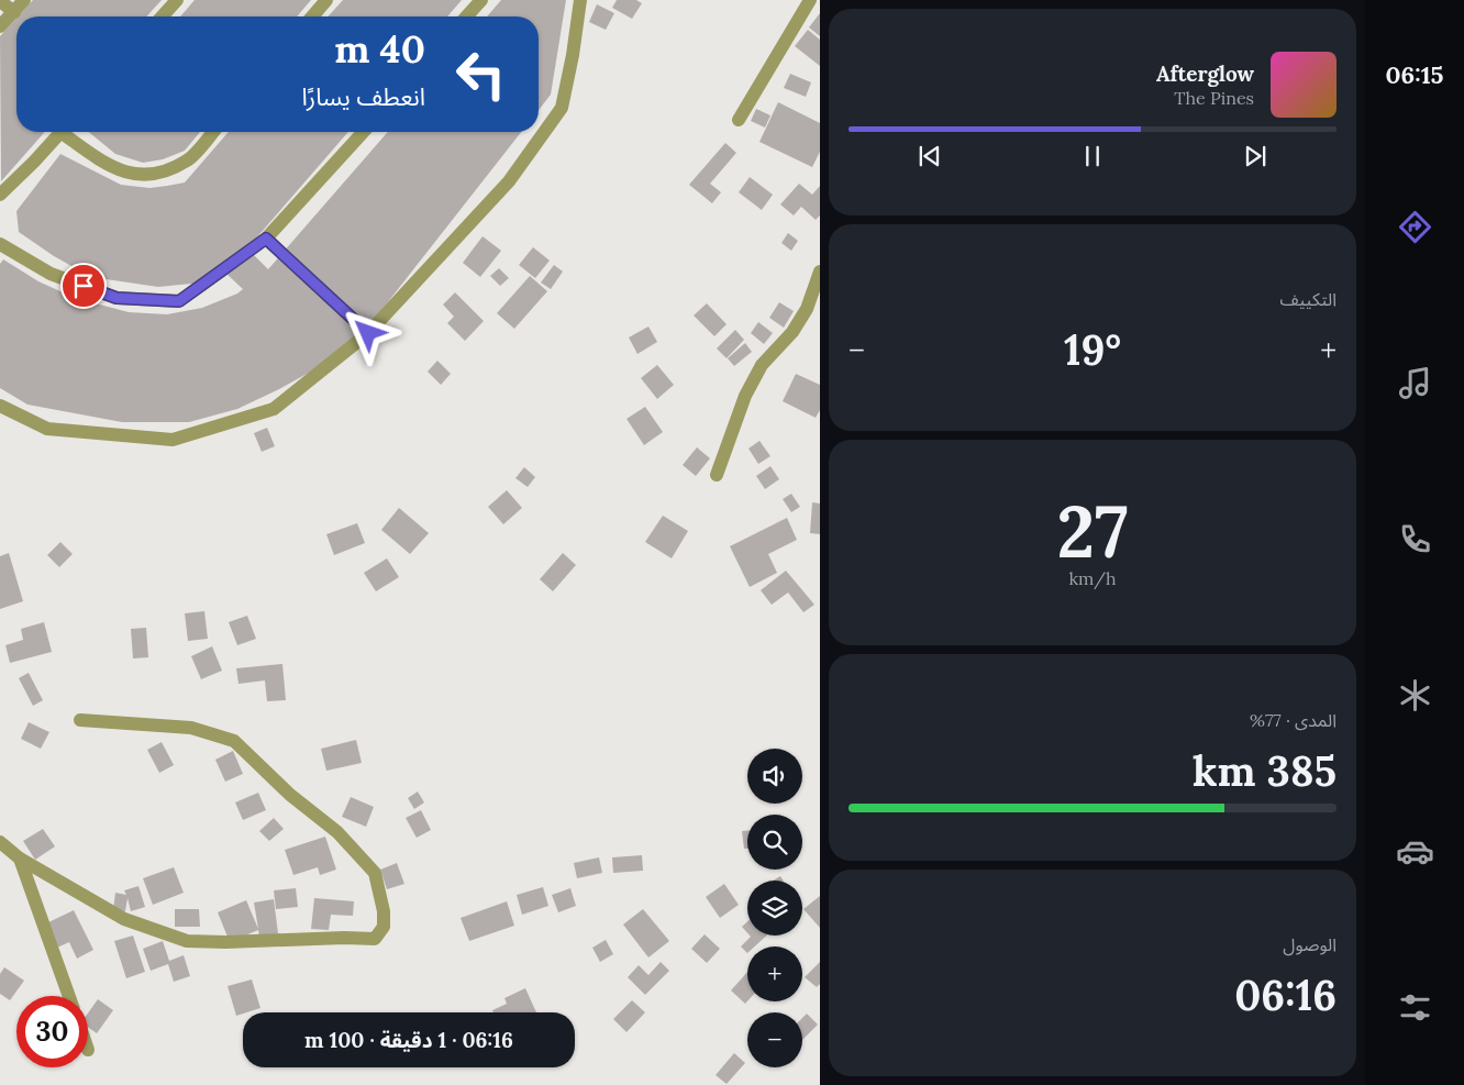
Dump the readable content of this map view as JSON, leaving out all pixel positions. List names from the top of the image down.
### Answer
{
  "page": {
    "tabs": "06:15",
    "turn": ["40 m", "انعطف يسارًا"],
    "song": ["Afterglow", "The Pines"],
    "tile": [
      "التكييف",
      ["27", "km/h"],
      ["المدى · 77%", "385 km"],
      ["الوصول", "06:16"]
    ],
    "heat": ["−", "19°", "+"],
    "map_buttons": ["+", "−"],
    "limit": "30",
    "trip": "06:16 · 1 دقيقة · 100 m"
  }
}
